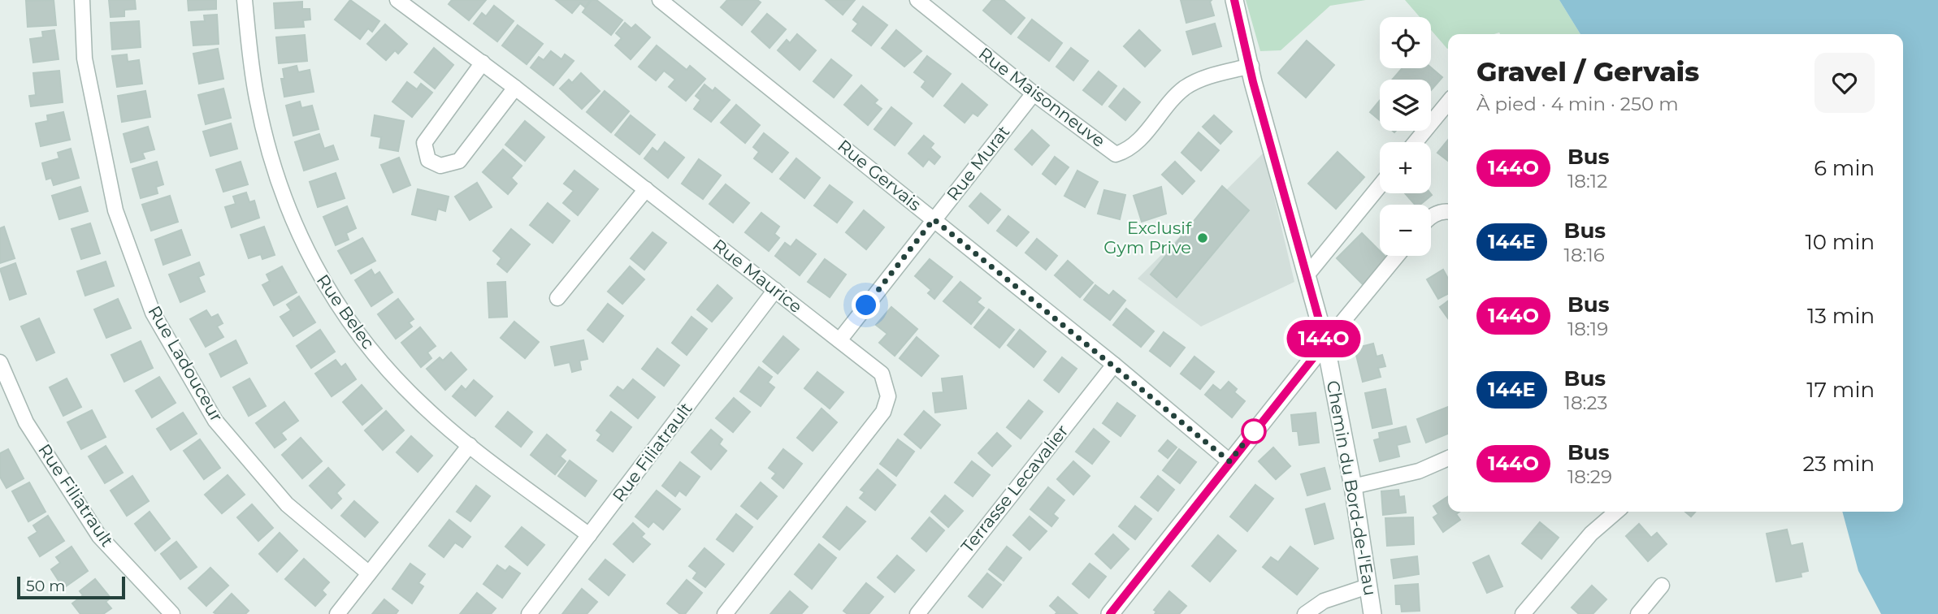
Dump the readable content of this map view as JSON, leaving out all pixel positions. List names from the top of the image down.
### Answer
{
  "streets": {
    "street": [
      "Rue Maisonneuve",
      "Rue Murat",
      "Rue Gervais",
      "Rue Maurice",
      "Rue Belec",
      "Rue Ladouceur",
      "Rue Filiatrault",
      "Chemin du Bord-de-l'Eau",
      "Terrasse Lecavalier"
    ]
  },
  "crossings": [
    ["Rue Maisonneuve", "Rue Murat"],
    ["Rue Maisonneuve", "Chemin du Bord-de-l'Eau"],
    ["Rue Murat", "Rue Gervais"],
    ["Rue Murat", "Rue Maurice"],
    ["Rue Gervais", "Terrasse Lecavalier"],
    ["Rue Maurice", "Rue Filiatrault"],
    ["Rue Belec", "Rue Filiatrault"]
  ],
  "places": ["Exclusif Gym Prive"],
  "lines": ["bus line 144O"],
  "scale_bar": "50 m",
  "page": {
    "on_map": "144O",
    "map_buttons": ["+", "−"],
    "heading": ["Gravel / Gervais", "À pied · 4 min · 250 m"],
    "list": [
      {
        "mark": "144O",
        "name": "Bus",
        "note": "18:12",
        "value": "6 min"
      },
      {
        "mark": "144E",
        "name": "Bus",
        "note": "18:16",
        "value": "10 min"
      },
      {
        "mark": "144O",
        "name": "Bus",
        "note": "18:19",
        "value": "13 min"
      },
      {
        "mark": "144E",
        "name": "Bus",
        "note": "18:23",
        "value": "17 min"
      },
      {
        "mark": "144O",
        "name": "Bus",
        "note": "18:29",
        "value": "23 min"
      }
    ],
    "scale": "50 m"
  }
}
